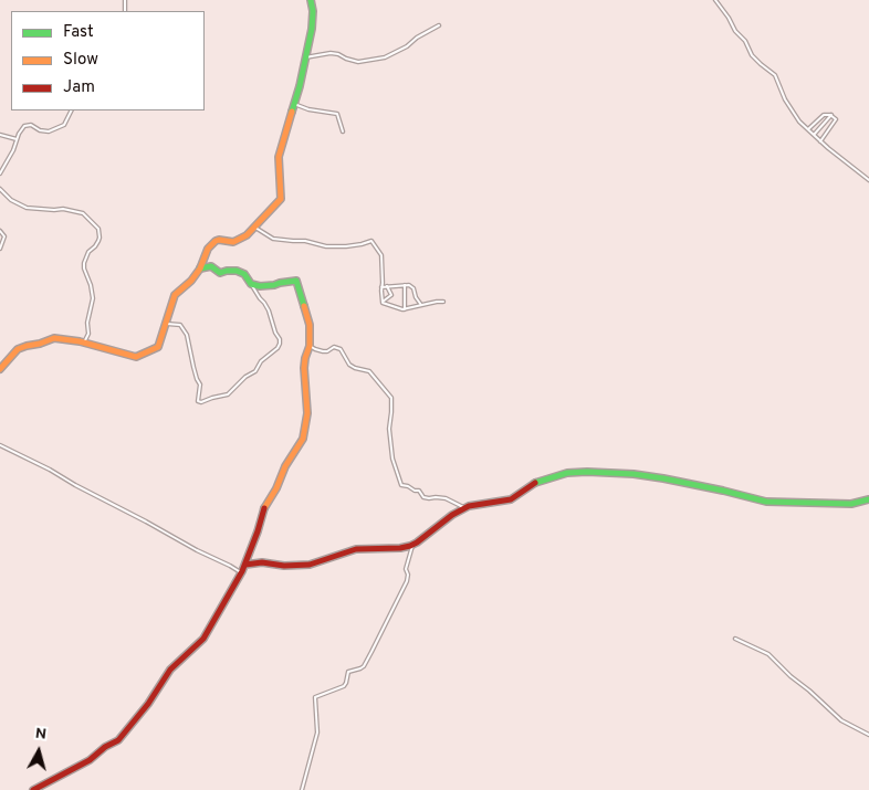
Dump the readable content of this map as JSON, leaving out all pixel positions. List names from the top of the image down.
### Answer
{
  "legend": ["Fast", "Slow", "Jam"],
  "north": "top"
}
